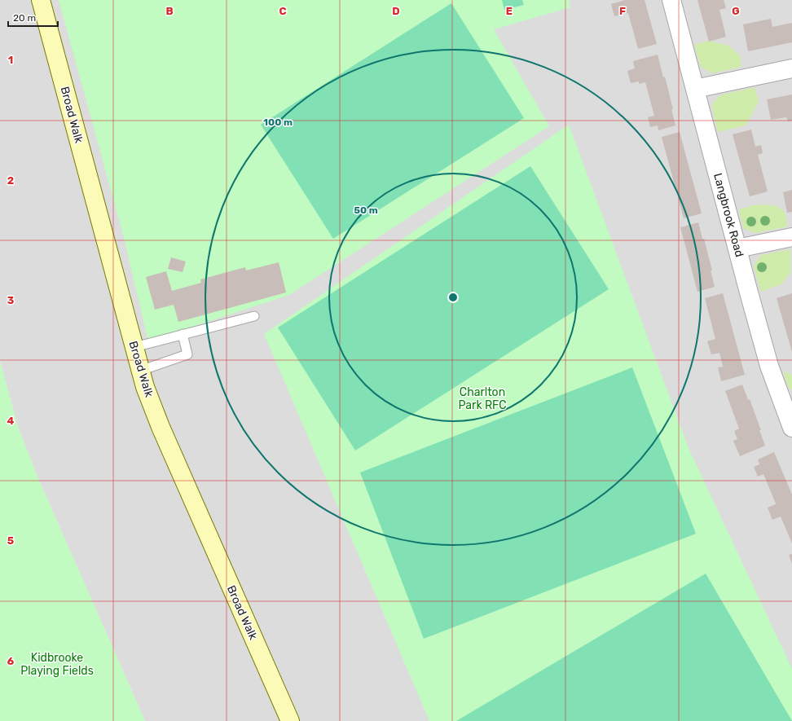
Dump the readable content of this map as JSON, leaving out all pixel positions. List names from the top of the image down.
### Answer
{
  "streets": {
    "street": ["Broad Walk", "Langbrook Road"]
  },
  "parks": ["Charlton Park RFC", "Kidbrooke Playing Fields"],
  "scale_bar": "20 m",
  "grid": {
    "columns": [
      "B",
      "C",
      "D",
      "E",
      "F",
      "G"
    ],
    "rows": [
      "1",
      "2",
      "3",
      "4",
      "5",
      "6"
    ]
  },
  "rings": ["100 m", "50 m"]
}
